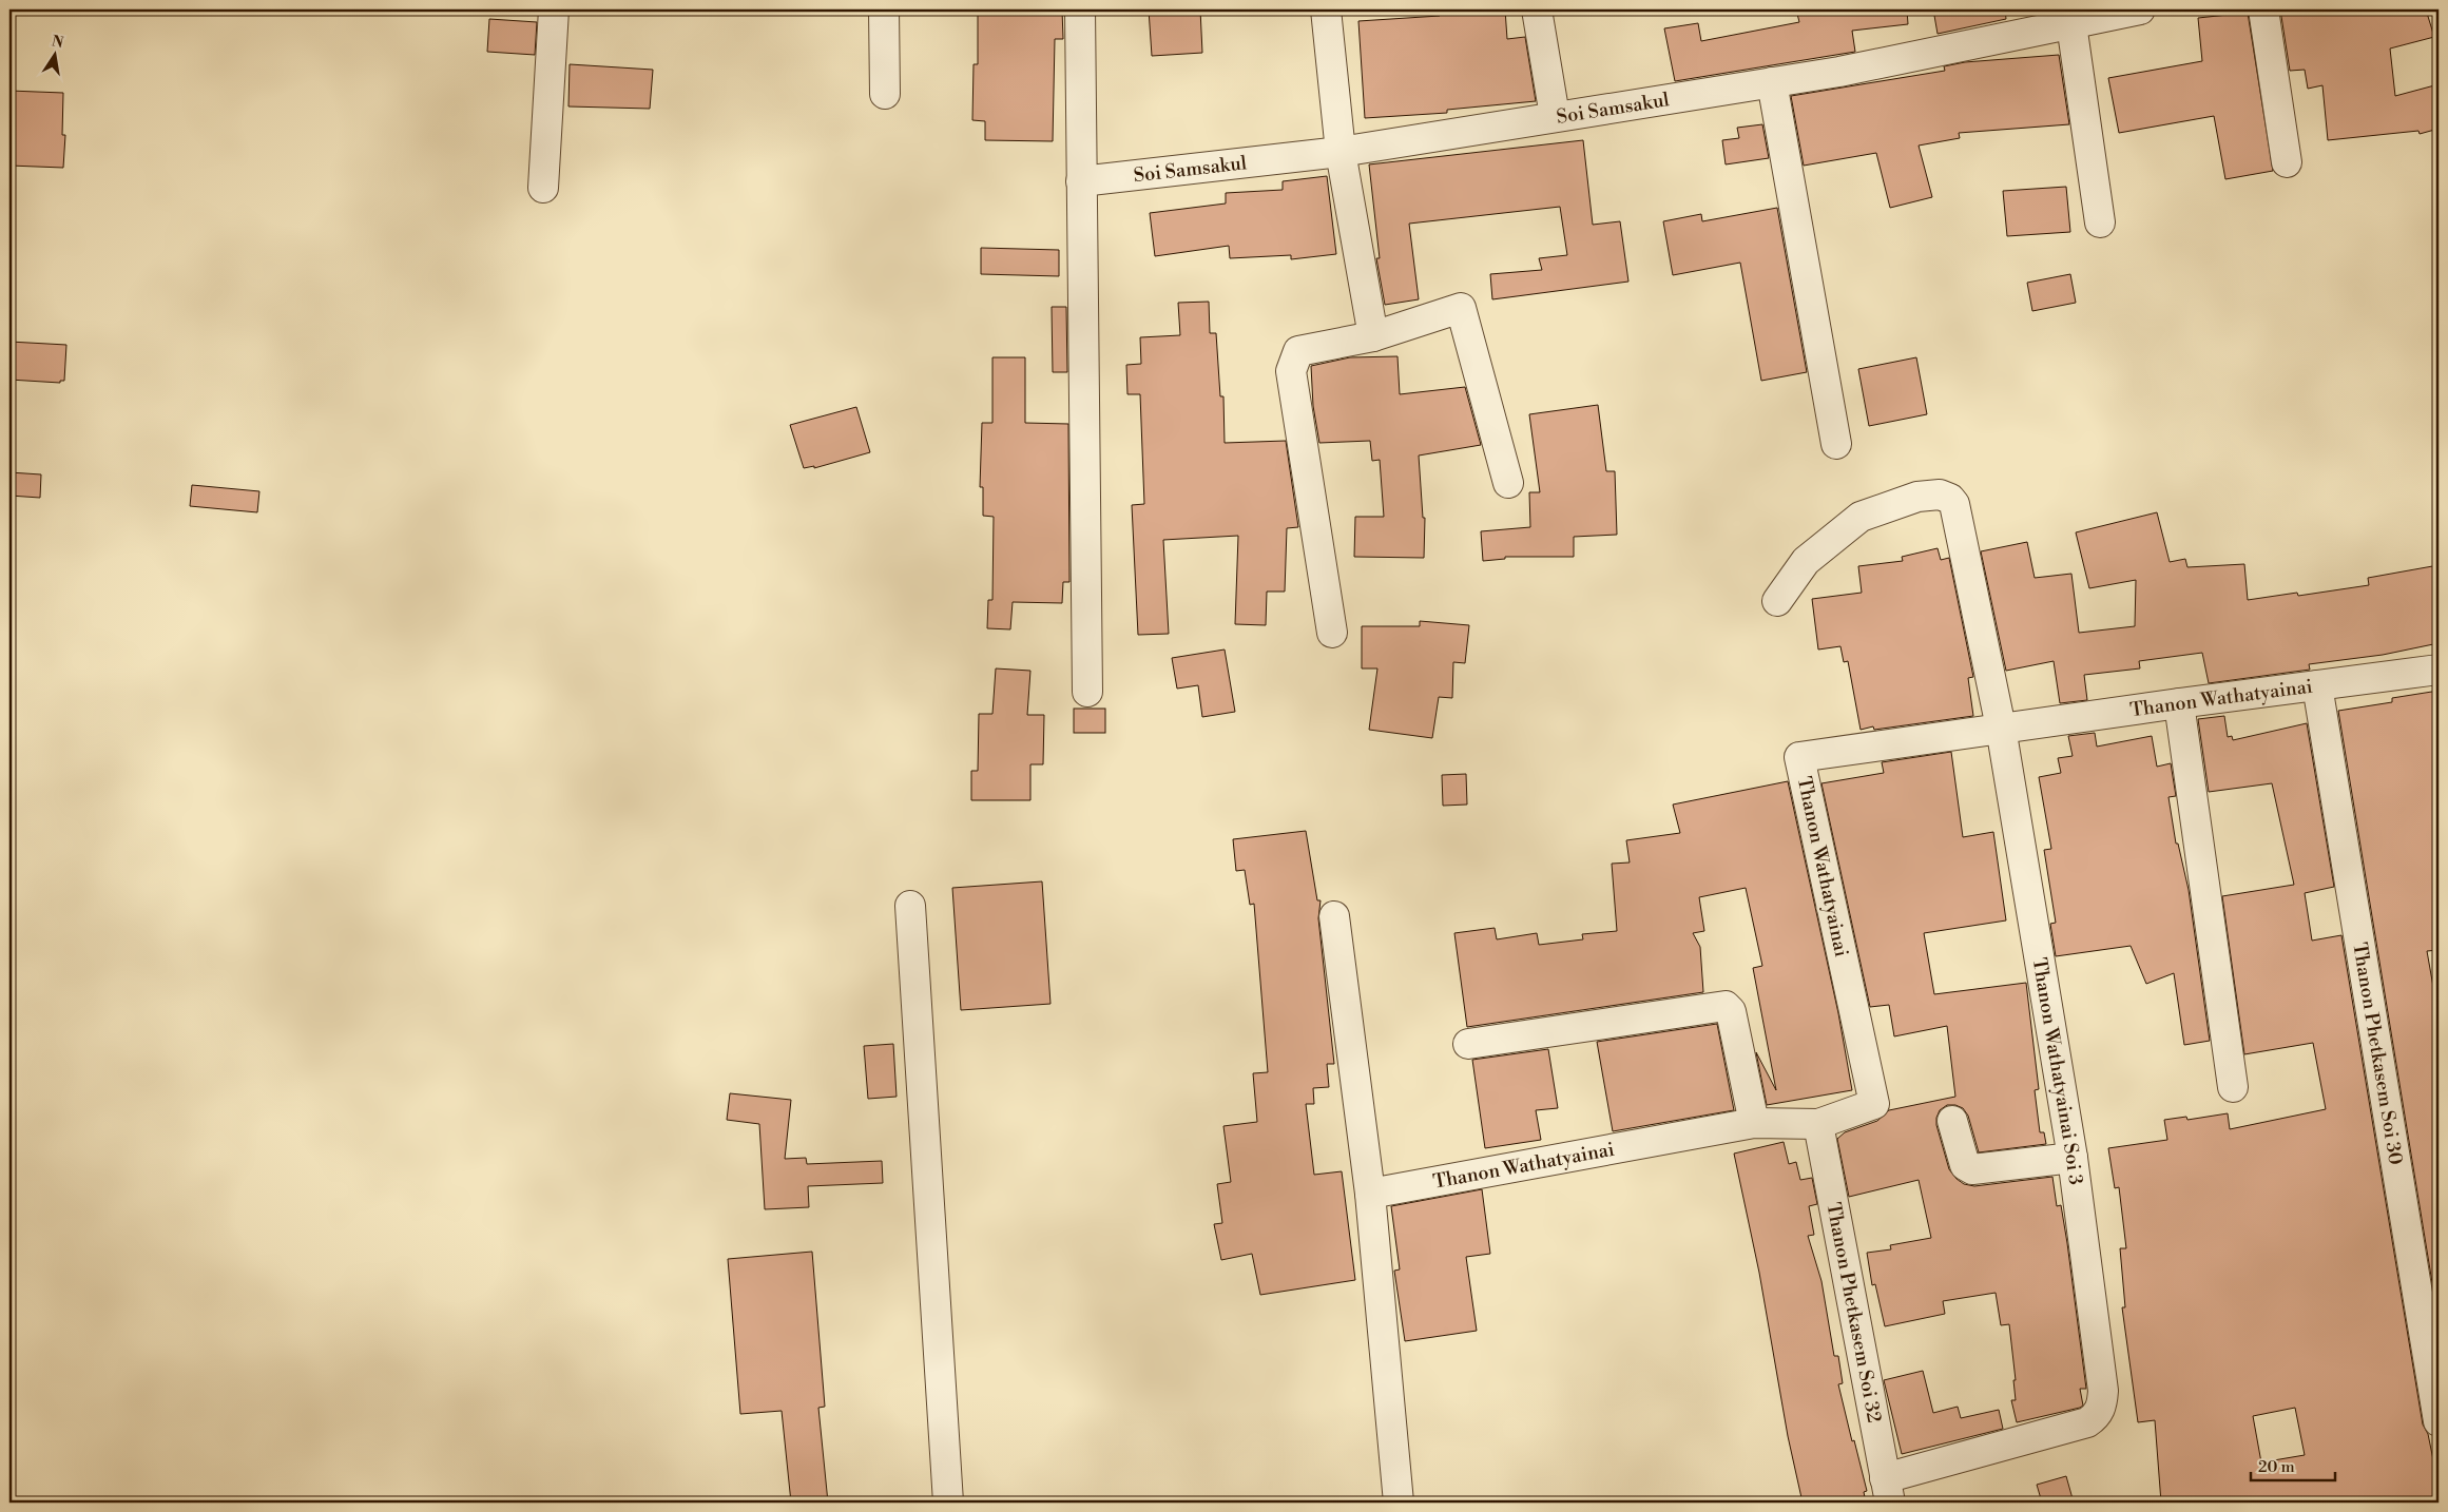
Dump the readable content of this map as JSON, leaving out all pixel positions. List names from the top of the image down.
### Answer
{
  "streets": {
    "street": [
      "Soi Samsakul",
      "Thanon Wathatyainai",
      "Thanon Phetkasem Soi 30",
      "Thanon Wathatyainai Soi 3",
      "Thanon Phetkasem Soi 32"
    ]
  },
  "crossings": [
    ["Thanon Wathatyainai", "Thanon Phetkasem Soi 30"],
    ["Thanon Wathatyainai", "Thanon Wathatyainai Soi 3"],
    ["Thanon Wathatyainai", "Thanon Phetkasem Soi 32"],
    ["Thanon Wathatyainai Soi 3", "Thanon Phetkasem Soi 32"]
  ],
  "scale_bar": "20 m",
  "north": "top"
}
